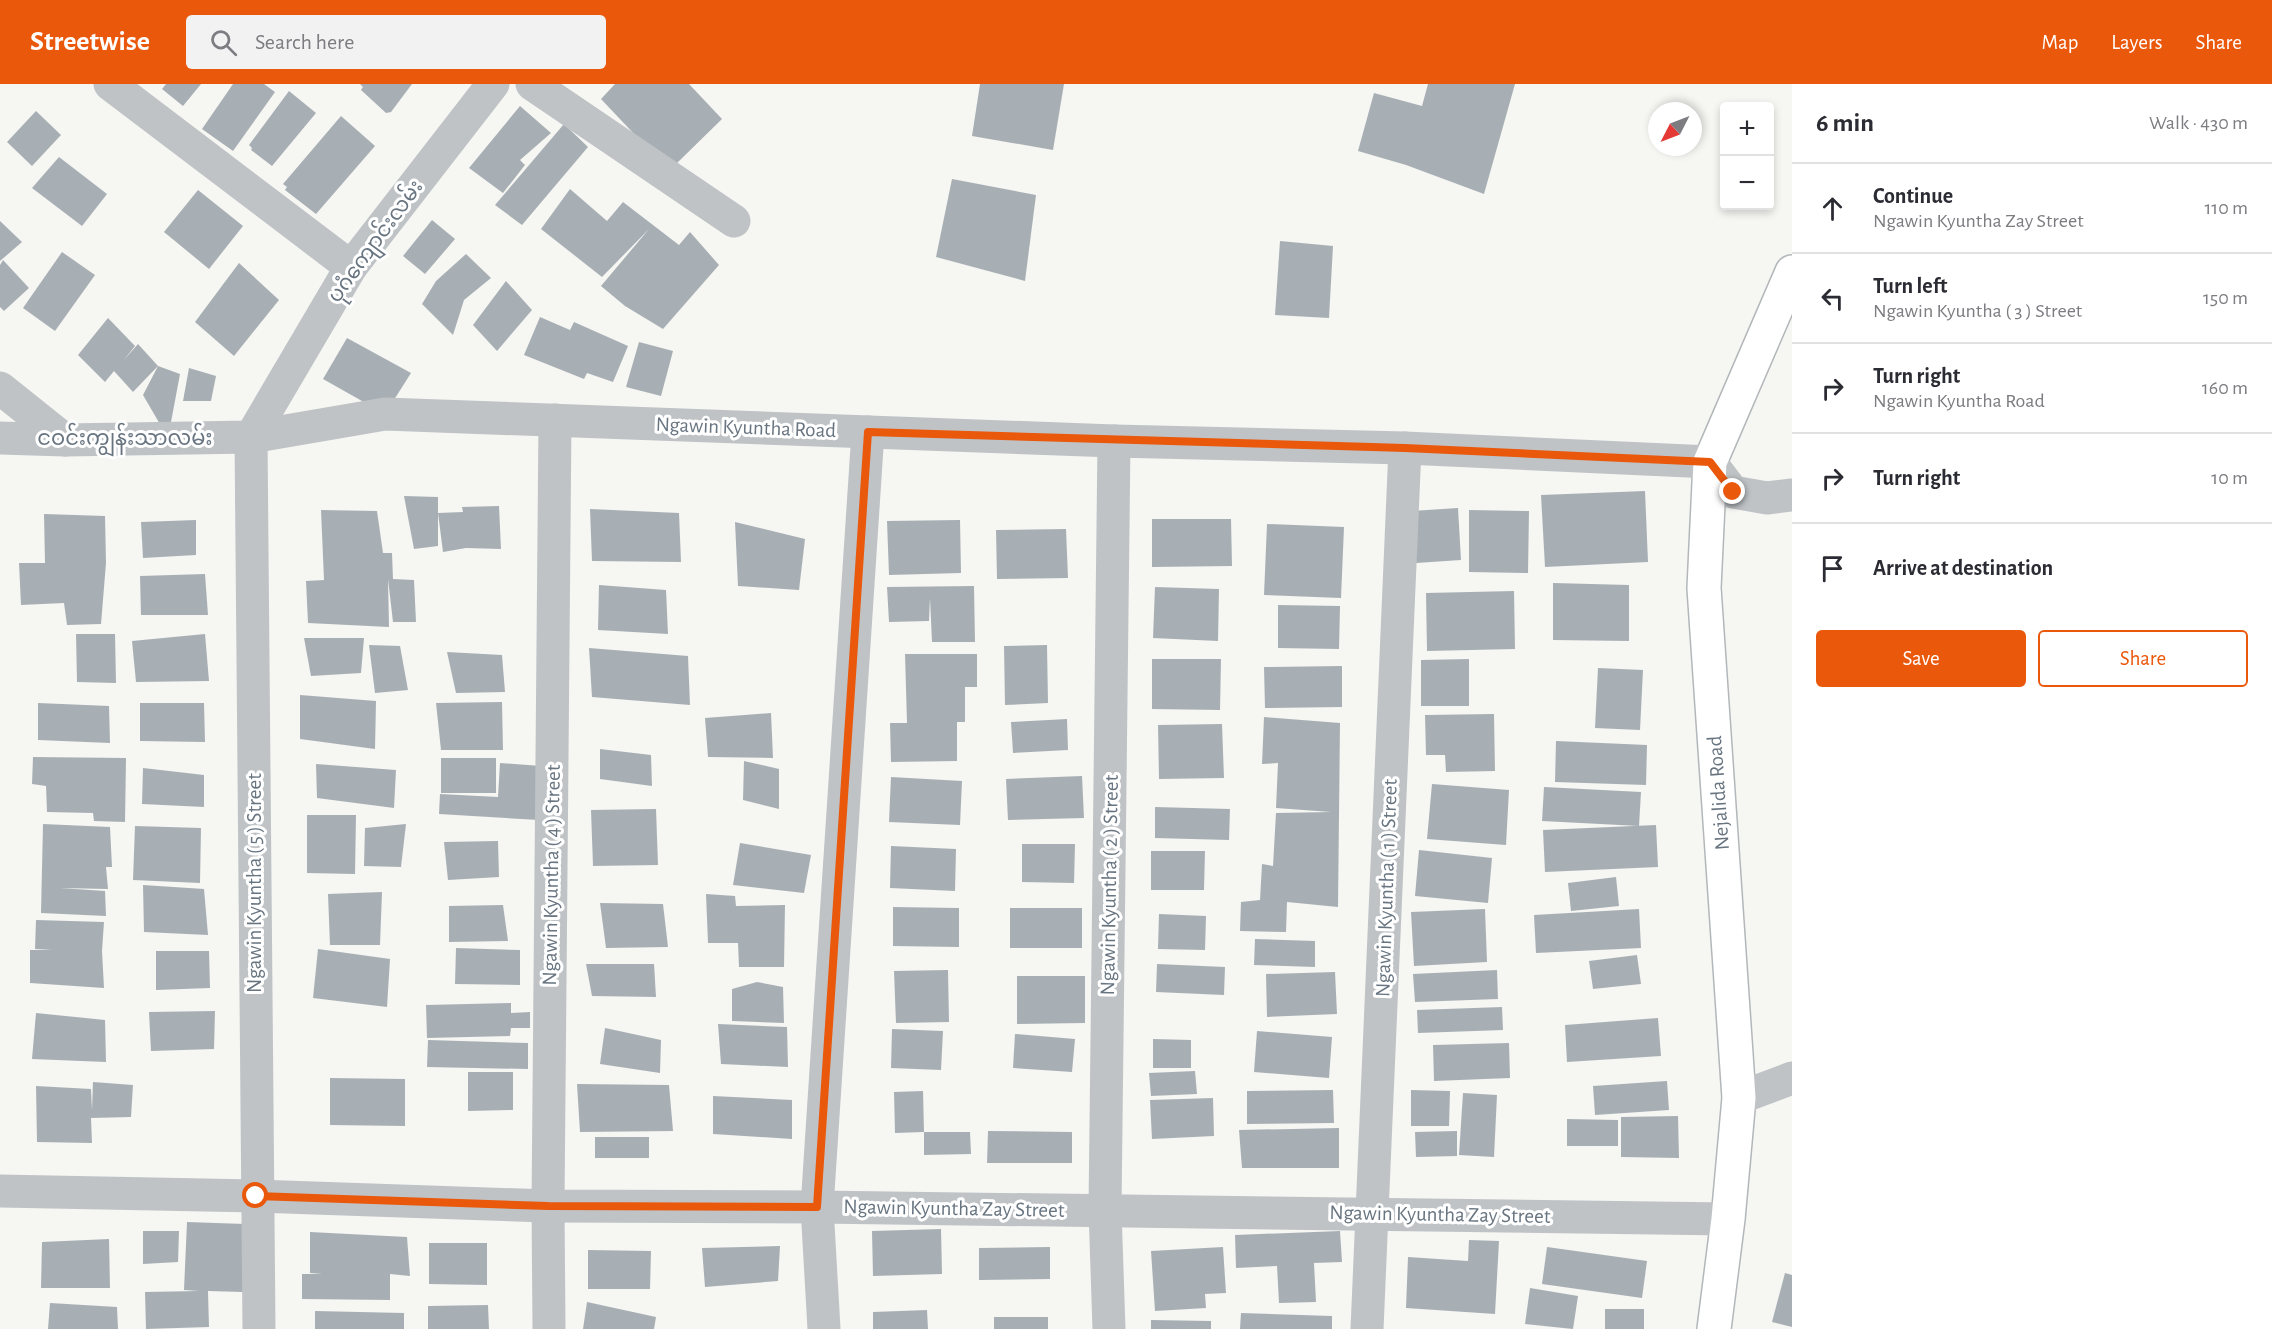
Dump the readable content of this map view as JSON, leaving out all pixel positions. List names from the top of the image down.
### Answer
{
  "streets": {
    "main road": ["Nejalida Road"],
    "street": [
      "ပုဂံကျောင်းလမ်း",
      "Ngawin Kyuntha Road",
      "ငဝင်းကျွန်းသာလမ်း",
      "Ngawin Kyuntha ( 4 ) Street",
      "Ngawin Kyuntha ( 5 ) Street",
      "Ngawin Kyuntha ( 2 ) Street",
      "Ngawin Kyuntha ( 1 ) Street",
      "Ngawin Kyuntha Zay Street"
    ]
  },
  "crossings": [
    ["ပုဂံကျောင်းလမ်း", "Ngawin Kyuntha Road"],
    ["ပုဂံကျောင်းလမ်း", "ငဝင်းကျွန်းသာလမ်း"],
    ["ပုဂံကျောင်းလမ်း", "Ngawin Kyuntha ( 5 ) Street"],
    ["Ngawin Kyuntha Road", "ငဝင်းကျွန်းသာလမ်း"],
    ["Ngawin Kyuntha Road", "Nejalida Road"],
    ["Ngawin Kyuntha Road", "Ngawin Kyuntha ( 4 ) Street"],
    ["Ngawin Kyuntha Road", "Ngawin Kyuntha ( 5 ) Street"],
    ["Ngawin Kyuntha Road", "Ngawin Kyuntha ( 2 ) Street"],
    ["Ngawin Kyuntha Road", "Ngawin Kyuntha ( 1 ) Street"],
    ["ငဝင်းကျွန်းသာလမ်း", "Ngawin Kyuntha ( 5 ) Street"],
    ["Nejalida Road", "Ngawin Kyuntha Zay Street"],
    ["Ngawin Kyuntha ( 4 ) Street", "Ngawin Kyuntha Zay Street"],
    ["Ngawin Kyuntha ( 5 ) Street", "Ngawin Kyuntha Zay Street"],
    ["Ngawin Kyuntha ( 2 ) Street", "Ngawin Kyuntha Zay Street"],
    ["Ngawin Kyuntha ( 1 ) Street", "Ngawin Kyuntha Zay Street"]
  ],
  "north": "bottom left",
  "page": {
    "header": "Streetwise",
    "search": "Search here",
    "nav": ["Map", "Layers", "Share"],
    "heading": ["6 min", "Walk · 430 m"],
    "map_buttons": ["+", "−"],
    "list": [
      ["Continue", "Ngawin Kyuntha Zay Street", "110 m"],
      ["Turn left", "Ngawin Kyuntha ( 3 ) Street", "150 m"],
      ["Turn right", "Ngawin Kyuntha Road", "160 m"],
      ["Turn right", "10 m"],
      "Arrive at destination"
    ],
    "buttons": ["Save", "Share"]
  }
}
